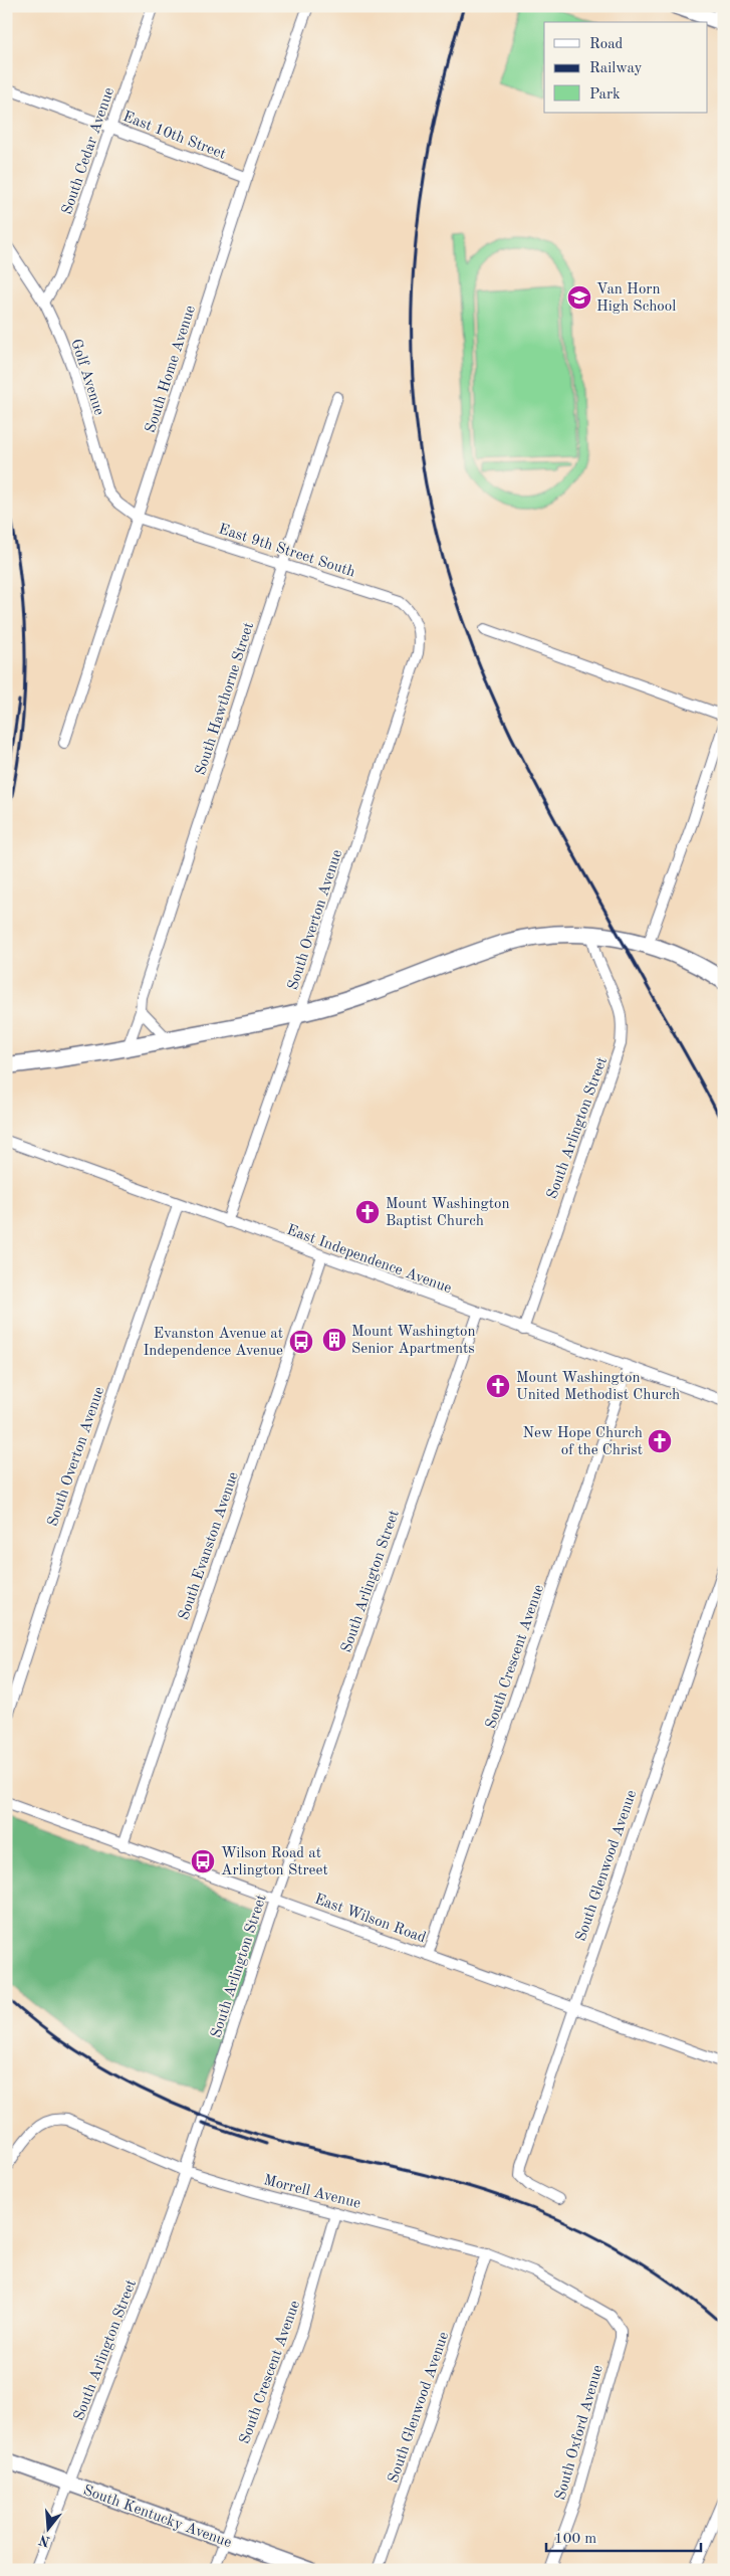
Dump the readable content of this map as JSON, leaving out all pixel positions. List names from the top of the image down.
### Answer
{
  "streets": {
    "street": [
      "East 10th Street",
      "South Cedar Avenue",
      "South Home Avenue",
      "Golf Avenue",
      "East 9th Street South",
      "South Hawthorne Street",
      "South Overton Avenue",
      "South Arlington Street",
      "East Independence Avenue",
      "South Evanston Avenue",
      "South Crescent Avenue",
      "South Glenwood Avenue",
      "East Wilson Road",
      "Morrell Avenue",
      "South Oxford Avenue",
      "South Kentucky Avenue"
    ]
  },
  "crossings": [
    ["East 10th Street", "South Cedar Avenue"],
    ["East 10th Street", "South Home Avenue"],
    ["South Cedar Avenue", "Golf Avenue"],
    ["South Home Avenue", "Golf Avenue"],
    ["South Home Avenue", "East 9th Street South"],
    ["Golf Avenue", "East 9th Street South"],
    ["East 9th Street South", "South Hawthorne Street"],
    ["East 9th Street South", "South Overton Avenue"],
    ["South Overton Avenue", "East Independence Avenue"],
    ["South Arlington Street", "East Independence Avenue"],
    ["South Arlington Street", "East Wilson Road"],
    ["South Arlington Street", "Morrell Avenue"],
    ["South Arlington Street", "South Kentucky Avenue"],
    ["East Independence Avenue", "South Evanston Avenue"],
    ["East Independence Avenue", "South Crescent Avenue"],
    ["South Evanston Avenue", "East Wilson Road"],
    ["South Crescent Avenue", "East Wilson Road"],
    ["South Crescent Avenue", "Morrell Avenue"],
    ["South Crescent Avenue", "South Kentucky Avenue"],
    ["South Glenwood Avenue", "East Wilson Road"],
    ["South Glenwood Avenue", "Morrell Avenue"],
    ["Morrell Avenue", "South Oxford Avenue"]
  ],
  "places": {
    "school or university": ["Van Horn High School"],
    "church": ["Mount Washington Baptist Church", "Mount Washington United Methodist Church", "New Hope Church of the Christ"],
    "building": ["Mount Washington Senior Apartments"],
    "bus stop": ["Evanston Avenue at Independence Avenue", "Wilson Road at Arlington Street"]
  },
  "legend": ["Road", "Railway", "Park"],
  "scale_bar": "100 m",
  "north": "bottom"
}
